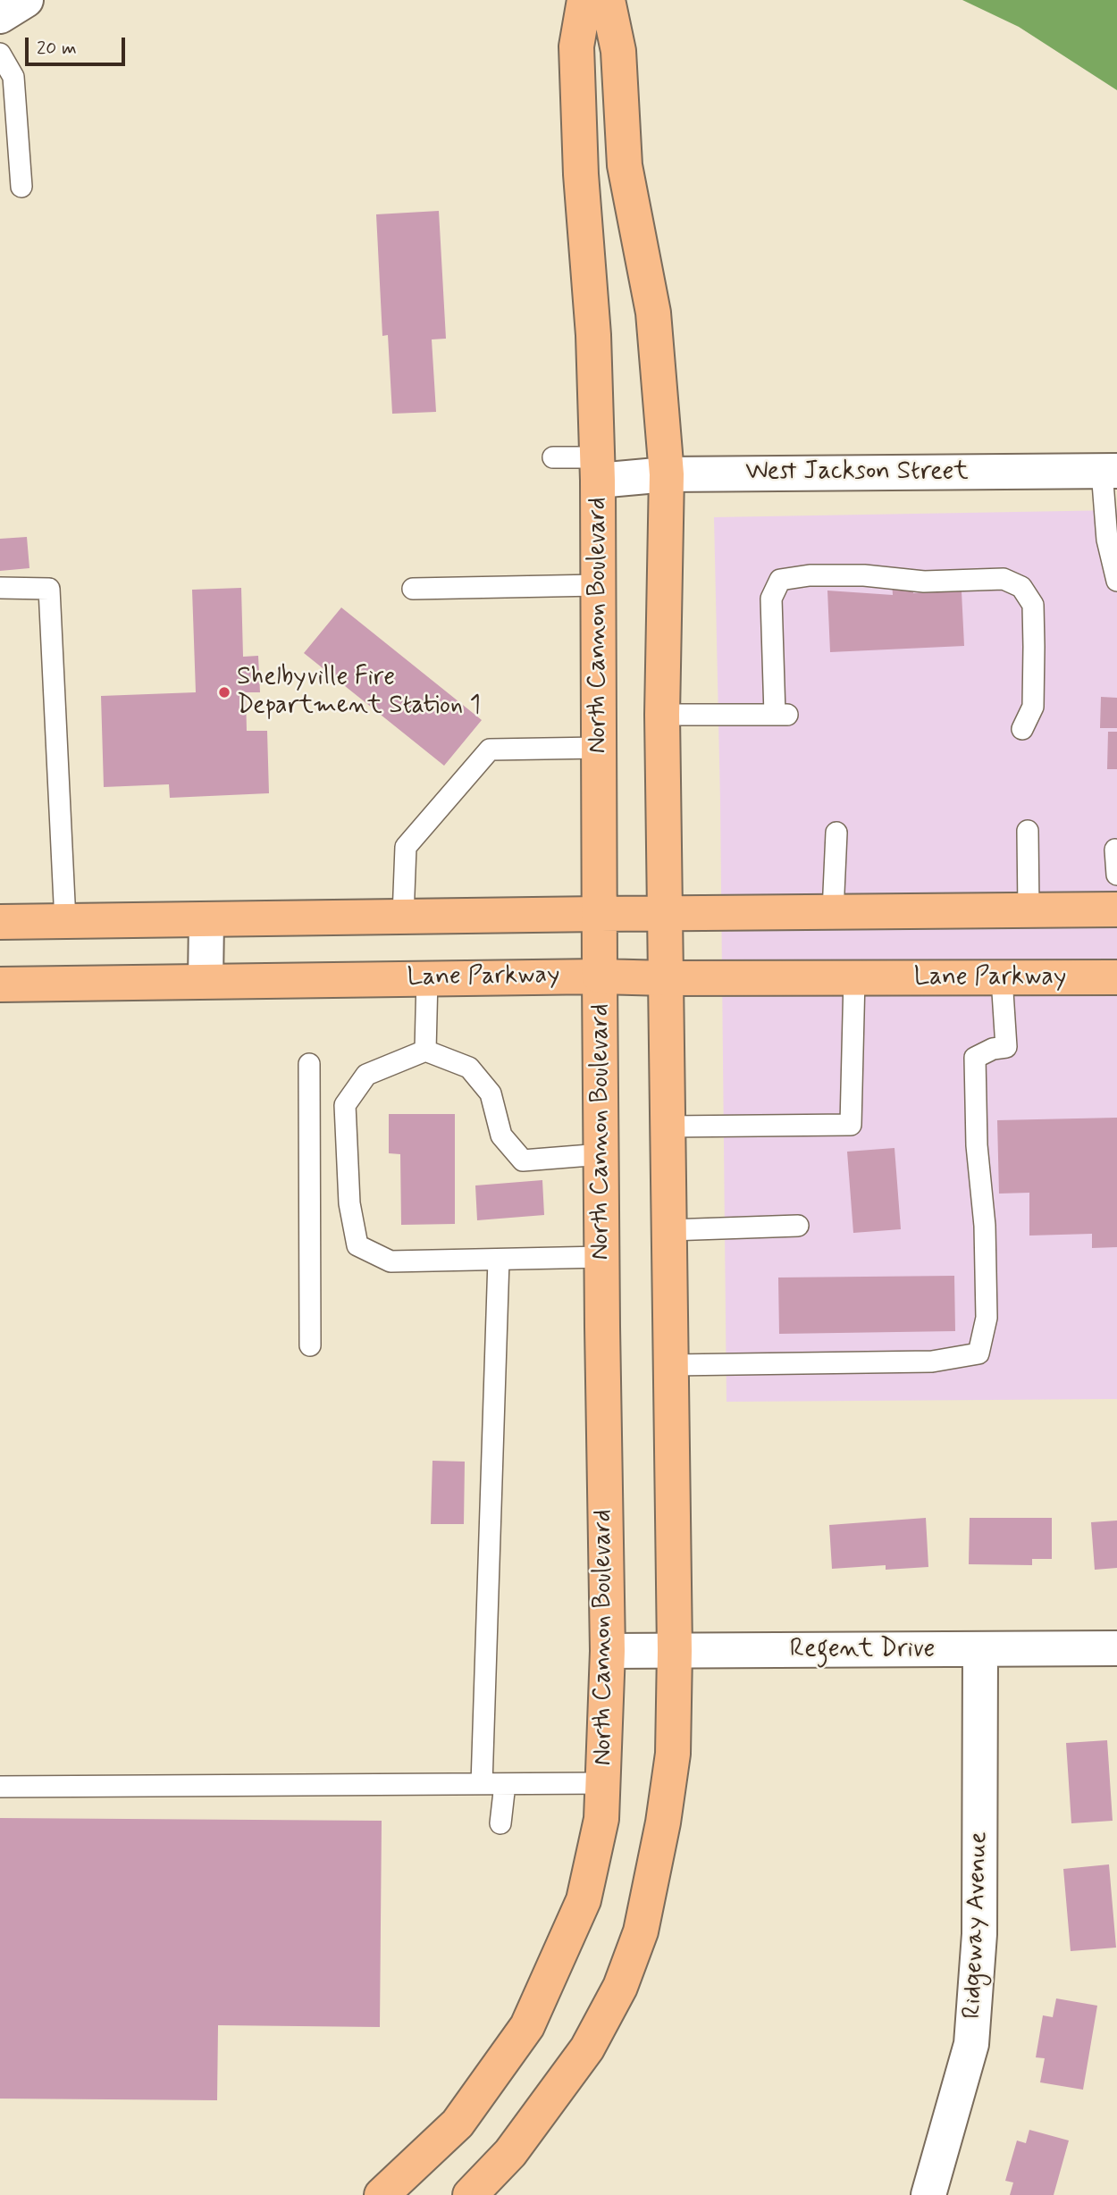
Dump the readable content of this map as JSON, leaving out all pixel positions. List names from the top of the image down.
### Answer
{
  "streets": {
    "main road": ["North Cannon Boulevard", "Lane Parkway"],
    "street": ["West Jackson Street", "Regent Drive", "Ridgeway Avenue"]
  },
  "crossings": [
    ["West Jackson Street", "North Cannon Boulevard"],
    ["North Cannon Boulevard", "Lane Parkway"],
    ["North Cannon Boulevard", "Regent Drive"],
    ["Regent Drive", "Ridgeway Avenue"]
  ],
  "places": ["Shelbyville Fire Department Station 1"],
  "scale_bar": "20 m"
}
